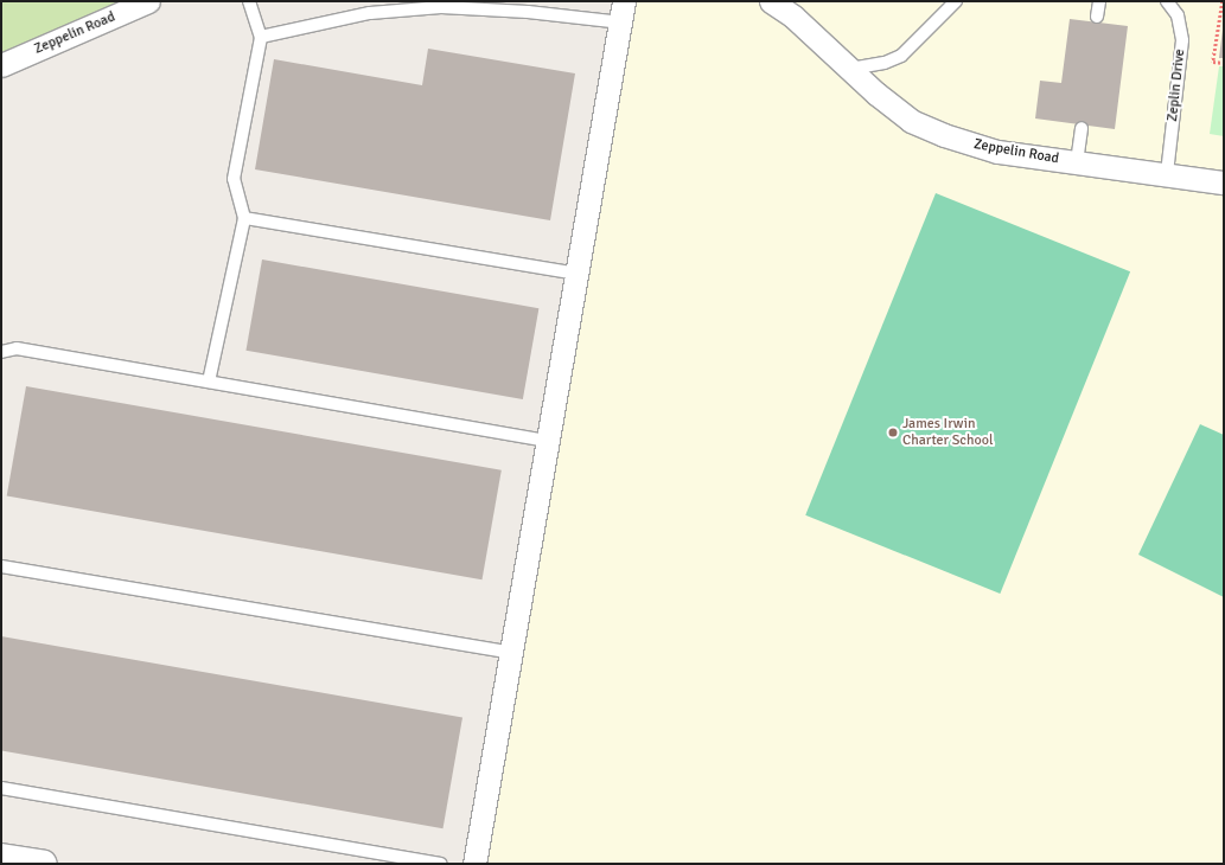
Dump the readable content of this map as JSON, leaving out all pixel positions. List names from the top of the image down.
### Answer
{
  "streets": {
    "street": ["Zeppelin Road"],
    "lane": ["Zeplin Drive"]
  },
  "crossings": [
    ["Zeppelin Road", "Zeplin Drive"]
  ],
  "places": ["James Irwin Charter School"]
}
